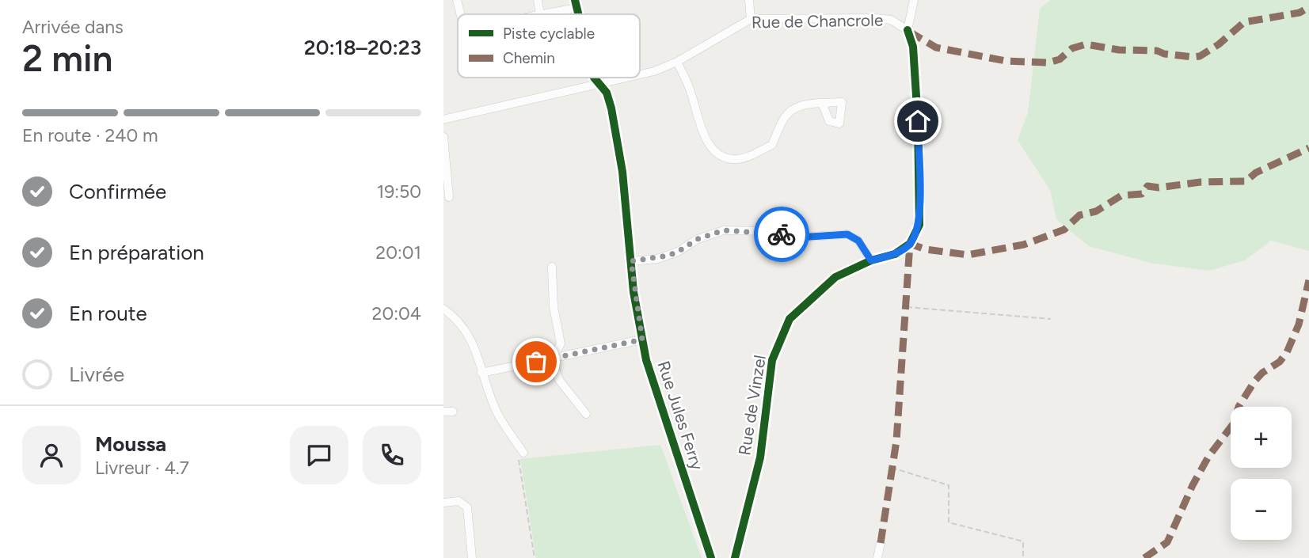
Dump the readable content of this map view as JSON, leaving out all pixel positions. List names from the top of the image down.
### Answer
{
  "streets": {
    "street": ["Rue de Chancrole", "Rue de Vinzel", "Rue Jules Ferry"]
  },
  "crossings": [
    ["Rue de Chancrole", "Rue de Vinzel"],
    ["Rue de Chancrole", "Rue Jules Ferry"]
  ],
  "legend": ["Piste cyclable", "Chemin"],
  "page": {
    "heading": ["2 min", "Arrivée dans", "20:18–20:23"],
    "panel": ["Moussa", "Livreur · 4.7"],
    "bar": "En route · 240 m",
    "list": [
      ["Confirmée", "19:50"],
      ["En préparation", "20:01"],
      ["En route", "20:04"],
      "Livrée"
    ],
    "map_buttons": ["+", "−"]
  }
}
